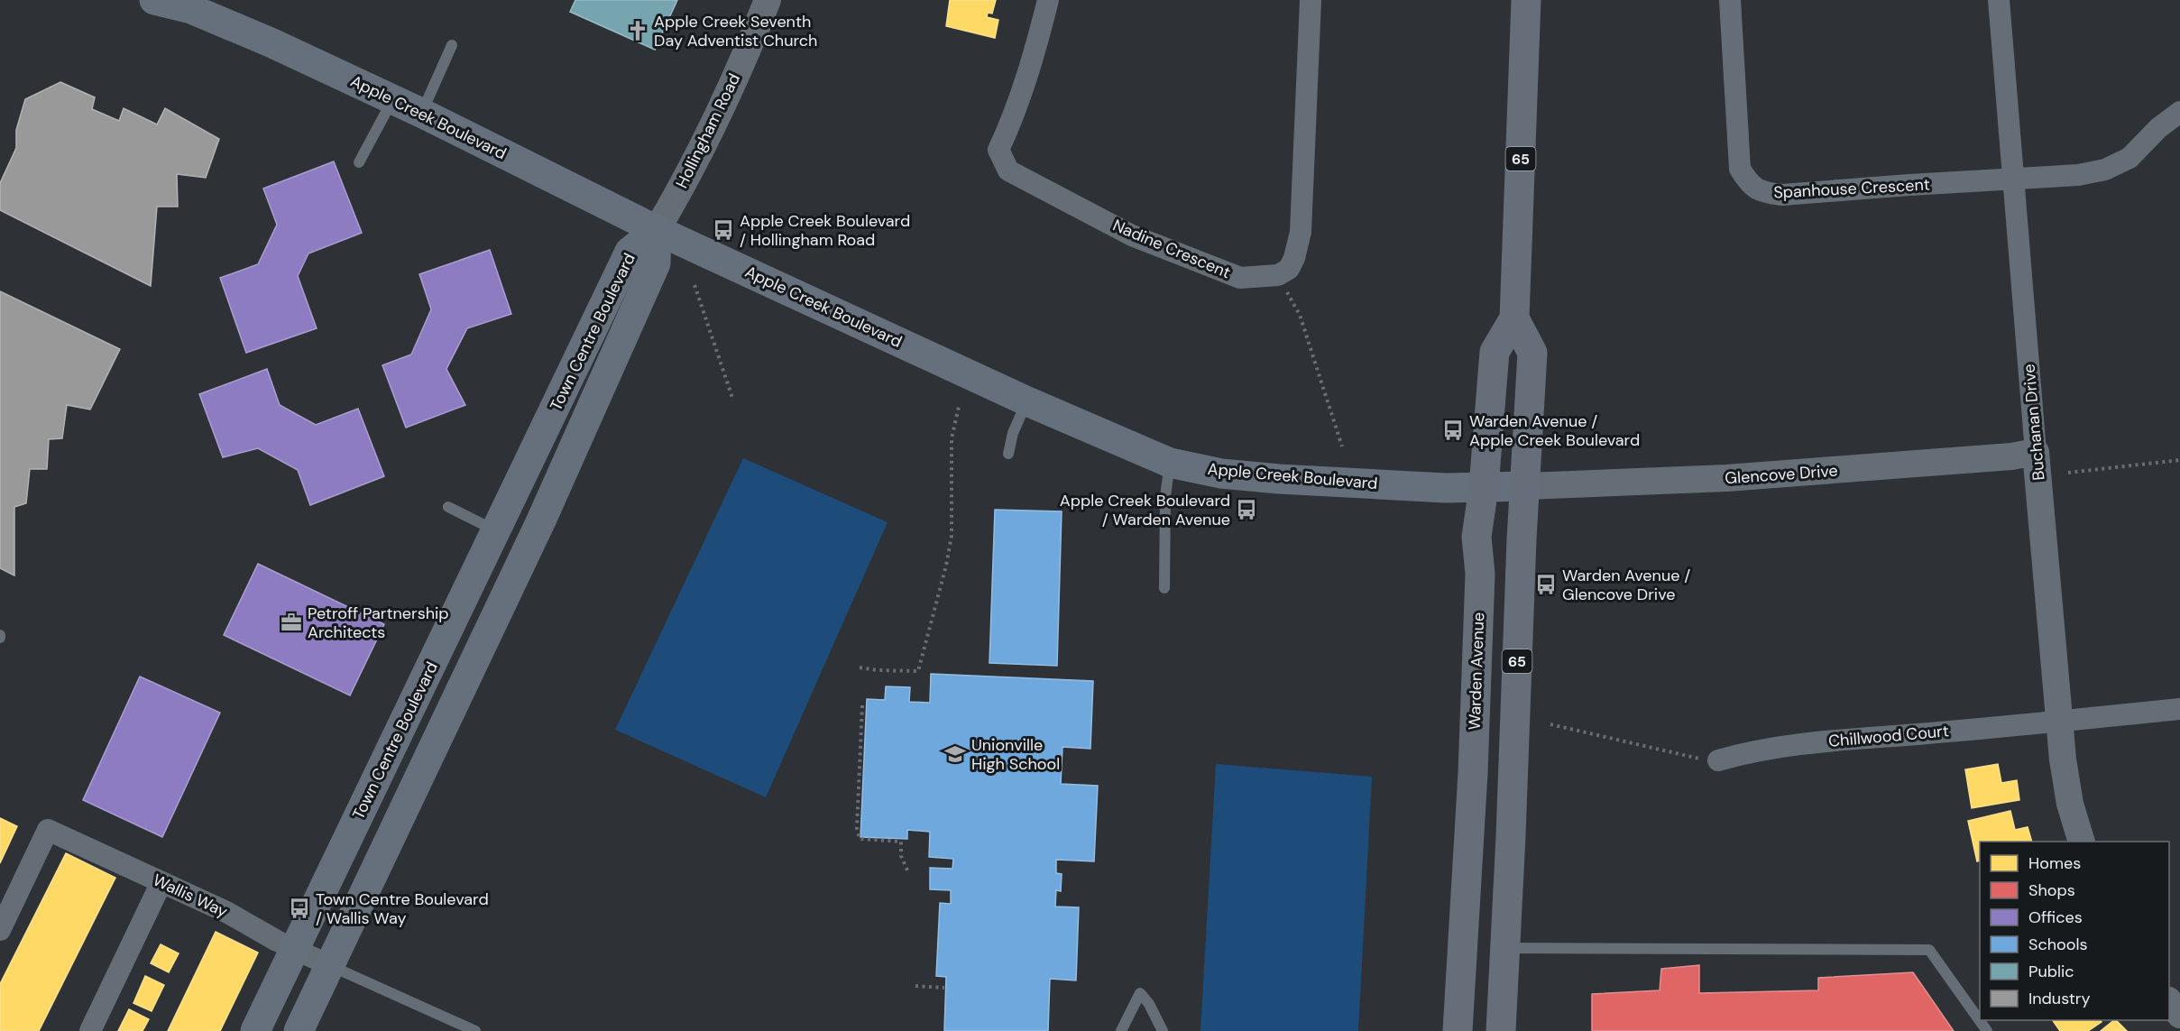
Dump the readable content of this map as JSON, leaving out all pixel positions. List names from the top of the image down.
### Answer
{
  "streets": {
    "main road": [
      "Apple Creek Boulevard",
      "65",
      "Town Centre Boulevard",
      "Warden Avenue"
    ],
    "street": [
      "Hollingham Road",
      "Spanhouse Crescent",
      "Nadine Crescent",
      "Buchanan Drive",
      "Glencove Drive",
      "Chillwood Court",
      "Wallis Way"
    ]
  },
  "crossings": [
    ["Apple Creek Boulevard", "Hollingham Road"],
    ["Apple Creek Boulevard", "Town Centre Boulevard"],
    ["Apple Creek Boulevard", "Glencove Drive"],
    ["Apple Creek Boulevard", "Warden Avenue"],
    ["Hollingham Road", "Town Centre Boulevard"],
    ["Spanhouse Crescent", "Buchanan Drive"],
    ["Town Centre Boulevard", "Wallis Way"],
    ["Buchanan Drive", "Glencove Drive"],
    ["Buchanan Drive", "Chillwood Court"],
    ["Glencove Drive", "Warden Avenue"]
  ],
  "places": {
    "church": ["Apple Creek Seventh Day Adventist Church"],
    "bus stop": [
      "Apple Creek Boulevard / Hollingham Road",
      "Warden Avenue / Apple Creek Boulevard",
      "Apple Creek Boulevard / Warden Avenue",
      "Warden Avenue / Glencove Drive",
      "Town Centre Boulevard / Wallis Way"
    ],
    "office": ["Petroff Partnership Architects"],
    "school or university": ["Unionville High School"]
  },
  "legend": [
    "Homes",
    "Shops",
    "Offices",
    "Schools",
    "Public",
    "Industry"
  ]
}
